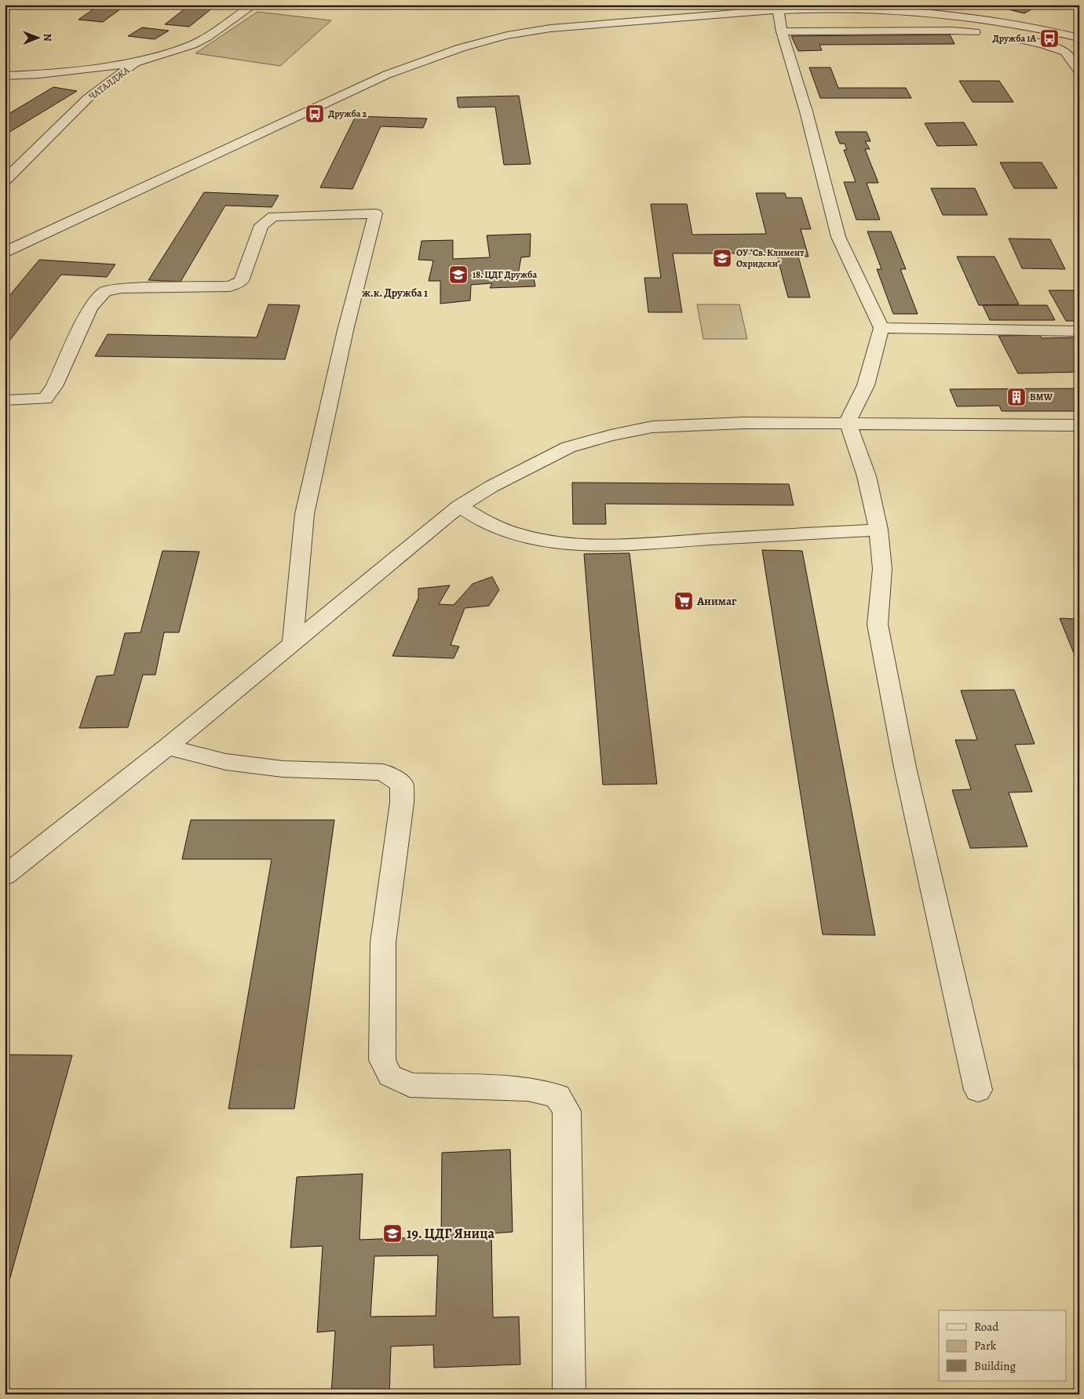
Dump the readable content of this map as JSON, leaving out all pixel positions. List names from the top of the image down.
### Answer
{
  "streets": {
    "street": ["ЧАТАЛДЖА"]
  },
  "districts": ["ж.к. Дружба 1"],
  "places": {
    "bus stop": ["Дружба 1A", "Дружба 2"],
    "school or university": ["ОУ \"Св. Климент Охридски\"", "18. ЦДГ Дружба", "19. ЦДГ Яница"],
    "building": ["BMW"],
    "supermarket": ["Анимаг"]
  },
  "legend": ["Road", "Park", "Building"],
  "north": "right"
}
